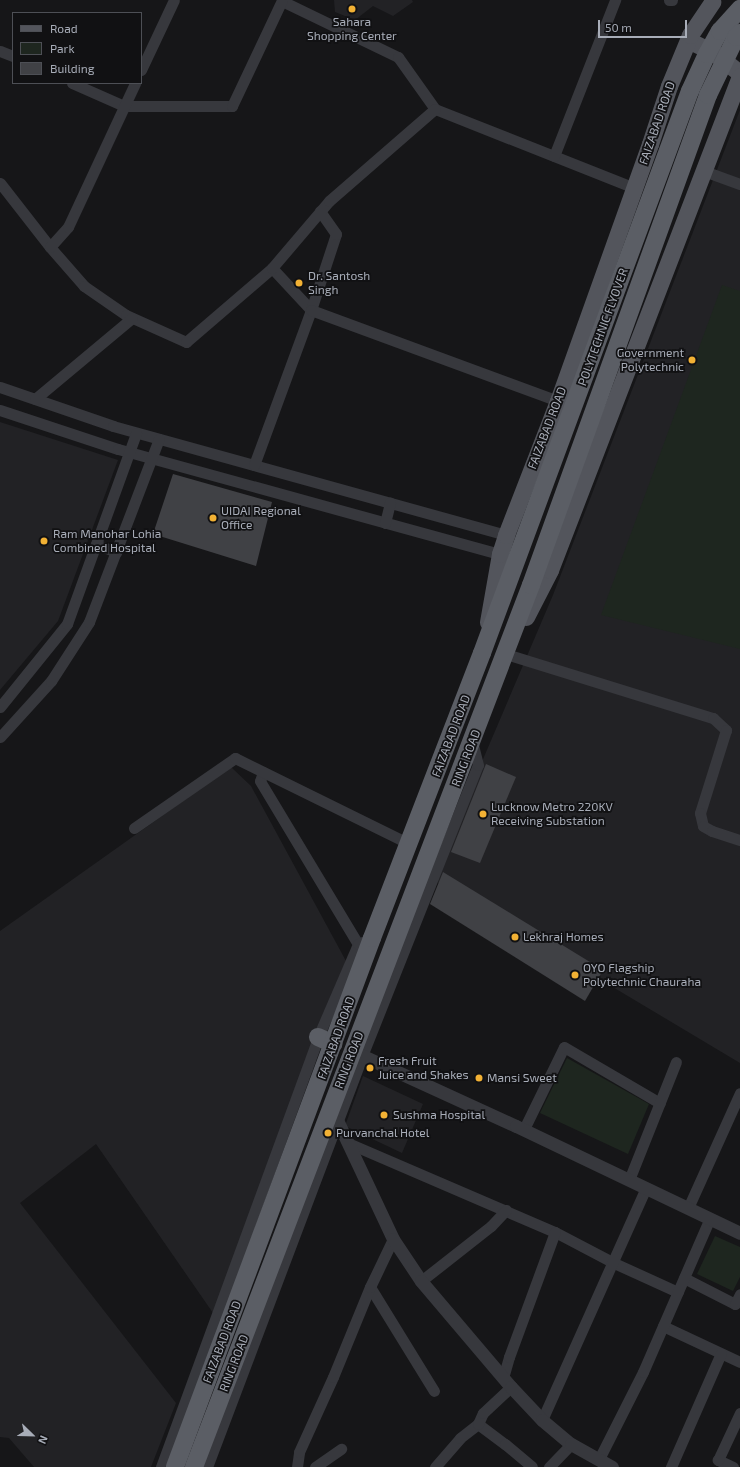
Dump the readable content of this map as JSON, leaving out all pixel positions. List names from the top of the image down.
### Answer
{
  "streets": {
    "highway": ["FAIZABAD ROAD", "POLYTECHNIC FLYOVER", "RING ROAD"]
  },
  "crossings": [
    ["FAIZABAD ROAD", "POLYTECHNIC FLYOVER"],
    ["POLYTECHNIC FLYOVER", "RING ROAD"]
  ],
  "places": [
    "Sahara Shopping Center",
    "Dr. Santosh Singh",
    "Government Polytechnic",
    "UIDAI Regional Office",
    "Ram Manohar Lohia Combined Hospital",
    "Lucknow Metro 220KV Receiving Substation",
    "Lekhraj Homes",
    "OYO Flagship Polytechnic Chauraha",
    "Fresh Fruit Juice and Shakes",
    "Mansi Sweet",
    "Sushma Hospital",
    "Purvanchal Hotel"
  ],
  "legend": ["Road", "Park", "Building"],
  "scale_bar": "50 m",
  "north": "bottom right"
}
